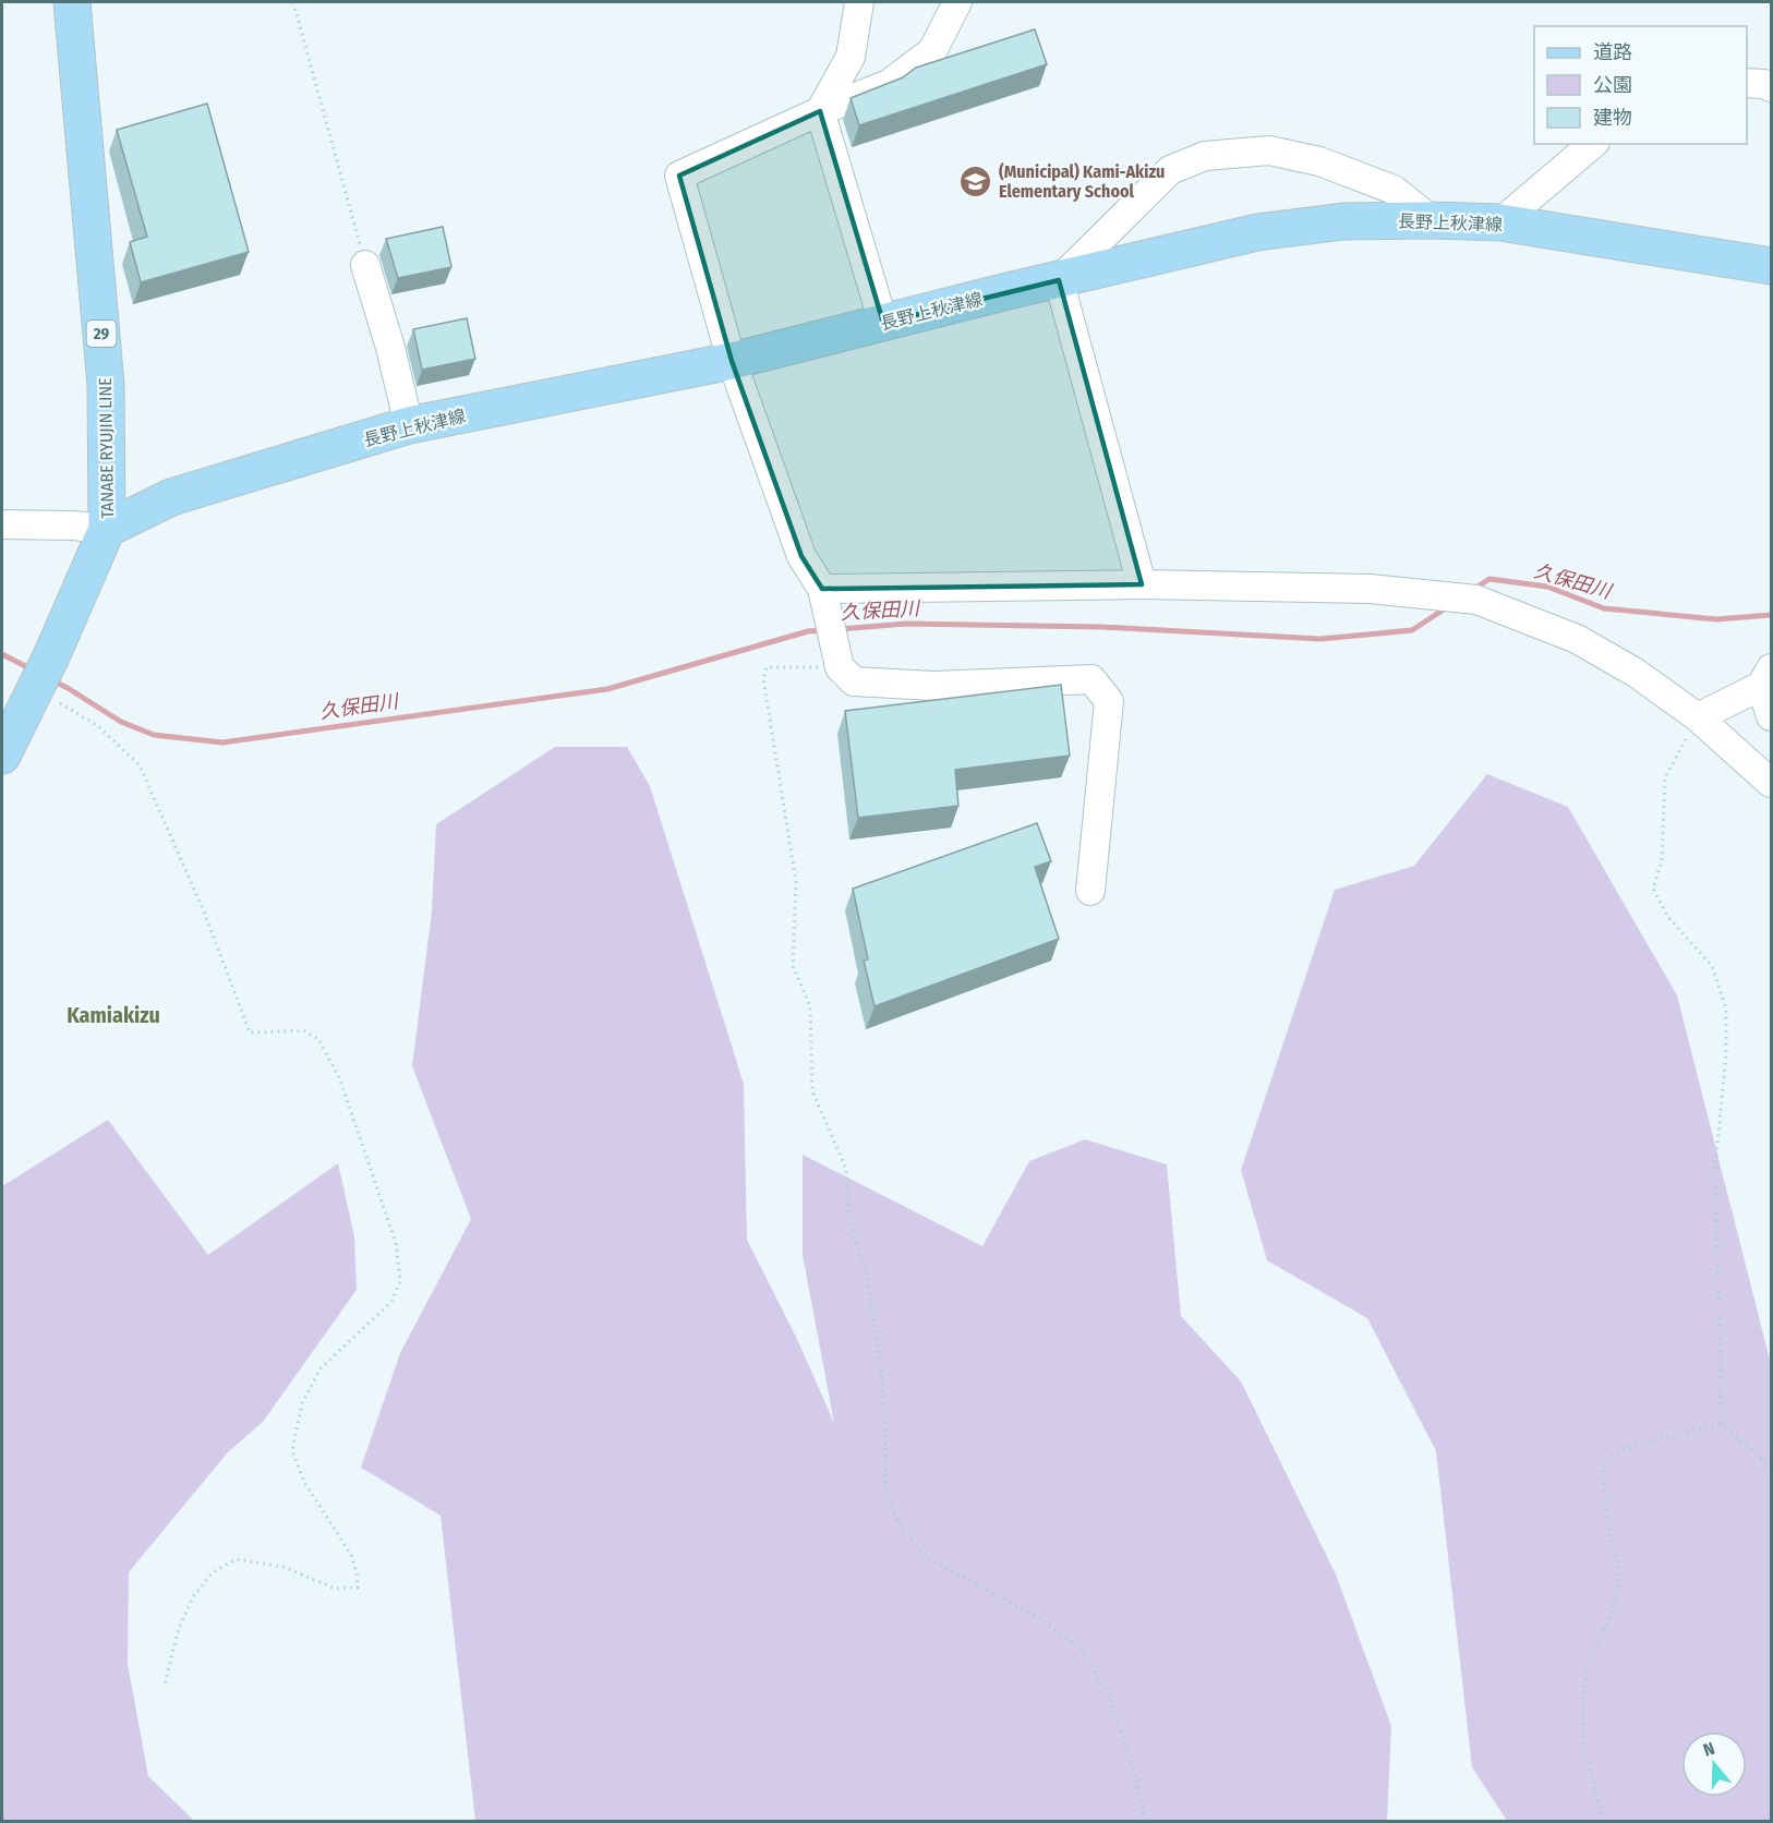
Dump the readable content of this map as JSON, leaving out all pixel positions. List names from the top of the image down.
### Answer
{
  "streets": {
    "main road": ["長野上秋津線", "29", "TANABE RYUJIN LINE"]
  },
  "crossings": [
    ["長野上秋津線", "TANABE RYUJIN LINE"]
  ],
  "districts": ["Kamiakizu"],
  "water": ["久保田川"],
  "places": {
    "school or university": ["(Municipal) Kami-Akizu Elementary School"]
  },
  "legend": ["道路", "公園", "建物"],
  "north": "top"
}
